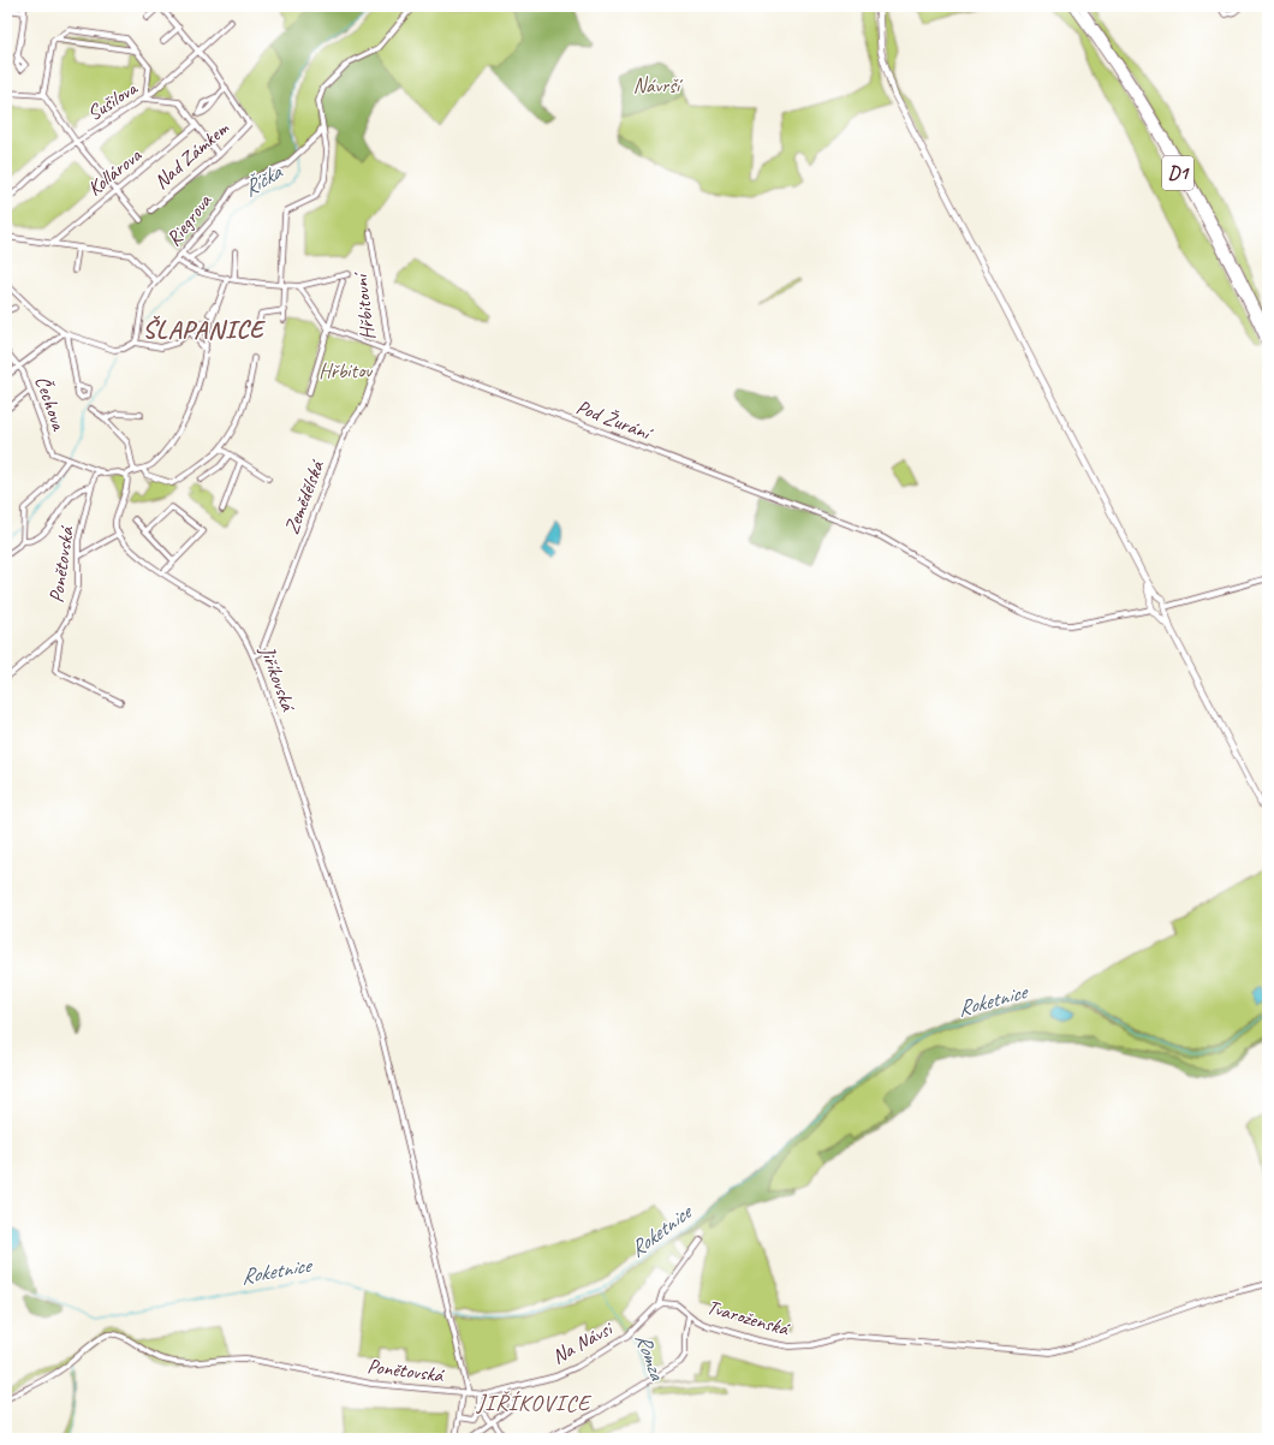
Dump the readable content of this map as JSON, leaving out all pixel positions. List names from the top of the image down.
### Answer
{
  "streets": {
    "highway": ["D1"],
    "street": [
      "Sušilova",
      "Nad Zámkem",
      "Kollárova",
      "Riegrova",
      "Hřbitovní",
      "Čechova",
      "Pod Žurání",
      "Zemědělská",
      "Ponětovská",
      "Jiříkovská",
      "Tvaroženská",
      "Na Návsi"
    ]
  },
  "crossings": [
    ["Riegrova", "Hřbitovní"],
    ["Hřbitovní", "Pod Žurání"],
    ["Hřbitovní", "Zemědělská"],
    ["Pod Žurání", "Zemědělská"],
    ["Zemědělská", "Jiříkovská"],
    ["Ponětovská", "Jiříkovská"],
    ["Ponětovská", "Na Návsi"],
    ["Tvaroženská", "Na Návsi"]
  ],
  "districts": ["ŠLAPANICE", "JIŘÍKOVICE"],
  "water": ["Říčka", "Roketnice", "Romza"],
  "parks": ["Návrší", "Hřbitov"]
}
